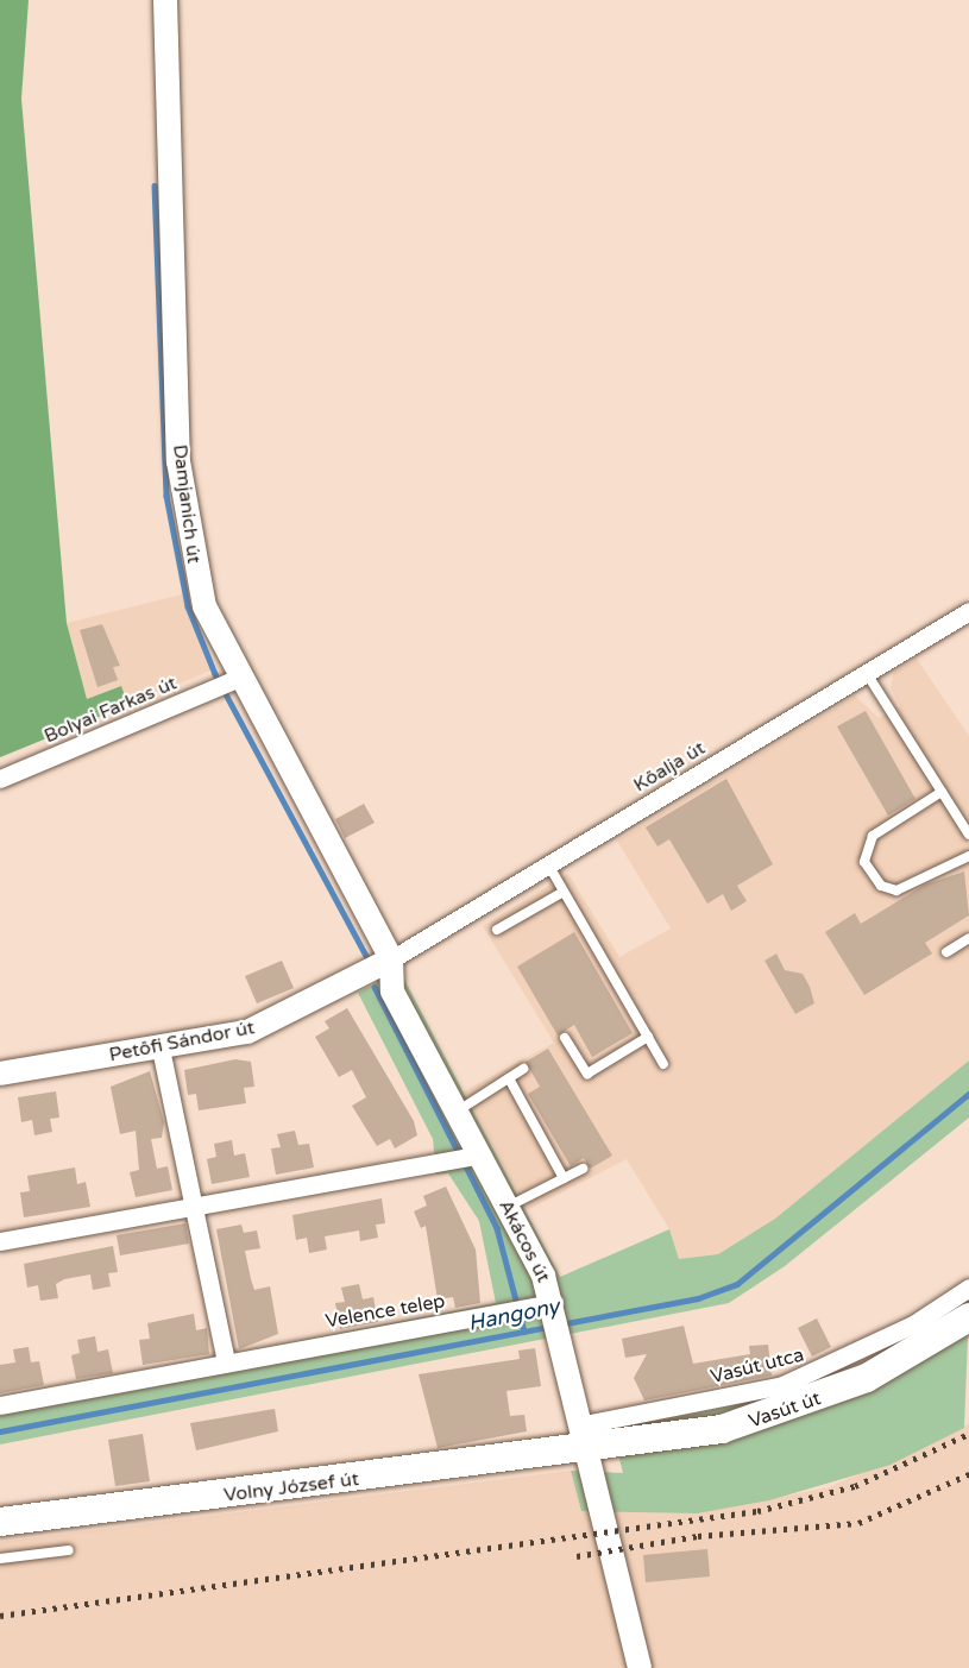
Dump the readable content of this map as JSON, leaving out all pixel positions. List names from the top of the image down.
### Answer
{
  "streets": {
    "main road": ["Vasút út", "Volny József út"],
    "street": [
      "Damjanich út",
      "Bolyai Farkas út",
      "Kőalja út",
      "Petőfi Sándor út",
      "Akácos út",
      "Velence telep",
      "Vasút utca"
    ]
  },
  "crossings": [
    ["Damjanich út", "Bolyai Farkas út"],
    ["Damjanich út", "Kőalja út"],
    ["Damjanich út", "Petőfi Sándor út"],
    ["Damjanich út", "Akácos út"],
    ["Kőalja út", "Petőfi Sándor út"],
    ["Kőalja út", "Akácos út"],
    ["Petőfi Sándor út", "Akácos út"],
    ["Akácos út", "Velence telep"],
    ["Akácos út", "Vasút utca"],
    ["Akácos út", "Vasút út"],
    ["Akácos út", "Volny József út"],
    ["Vasút utca", "Vasút út"],
    ["Vasút utca", "Volny József út"],
    ["Vasút út", "Volny József út"]
  ],
  "water": ["Hangony"]
}
